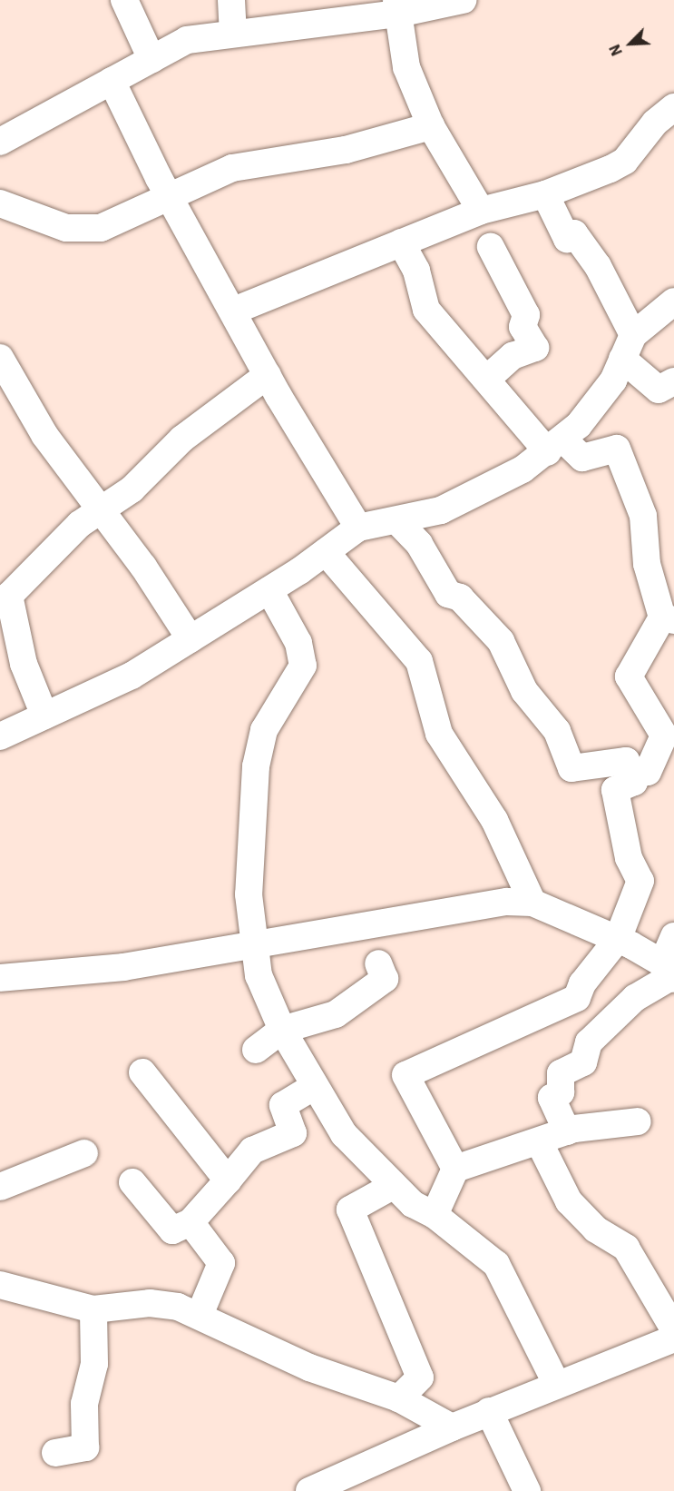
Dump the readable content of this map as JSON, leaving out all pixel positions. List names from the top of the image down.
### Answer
{
  "north": "bottom left"
}
